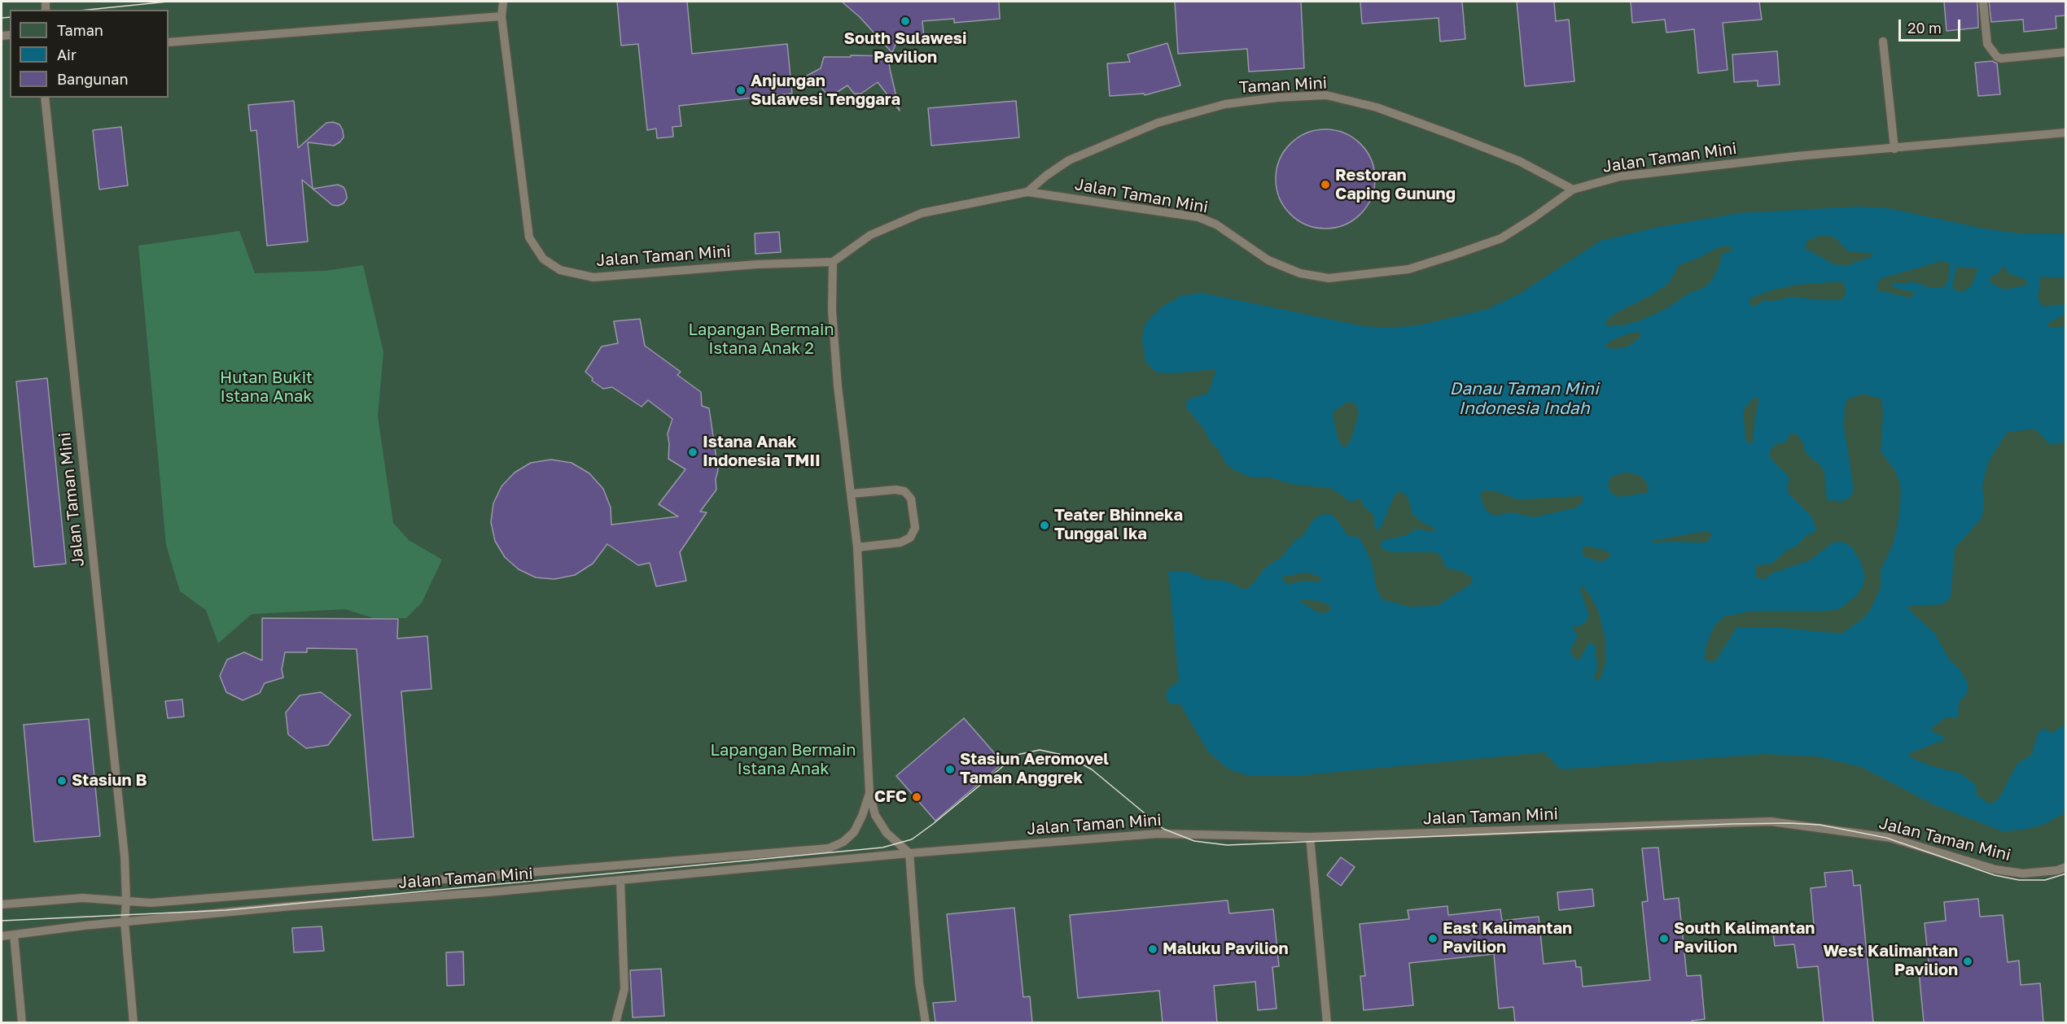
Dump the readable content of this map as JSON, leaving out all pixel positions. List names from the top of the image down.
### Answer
{
  "streets": {
    "lane": ["Taman Mini", "Jalan Taman Mini"]
  },
  "crossings": [
    ["Taman Mini", "Jalan Taman Mini"]
  ],
  "water": ["Danau Taman Mini Indonesia Indah"],
  "parks": ["Lapangan Bermain Istana Anak 2", "Hutan Bukit Istana Anak", "Lapangan Bermain Istana Anak"],
  "places": [
    "South Sulawesi Pavilion",
    "Anjungan Sulawesi Tenggara",
    "Restoran Caping Gunung",
    "Istana Anak Indonesia TMII",
    "Teater Bhinneka Tunggal Ika",
    "Stasiun Aeromovel Taman Anggrek",
    "Stasiun B",
    "CFC",
    "East Kalimantan Pavilion",
    "South Kalimantan Pavilion",
    "Maluku Pavilion",
    "West Kalimantan Pavilion"
  ],
  "legend": ["Taman", "Air", "Bangunan"],
  "scale_bar": "20 m"
}
